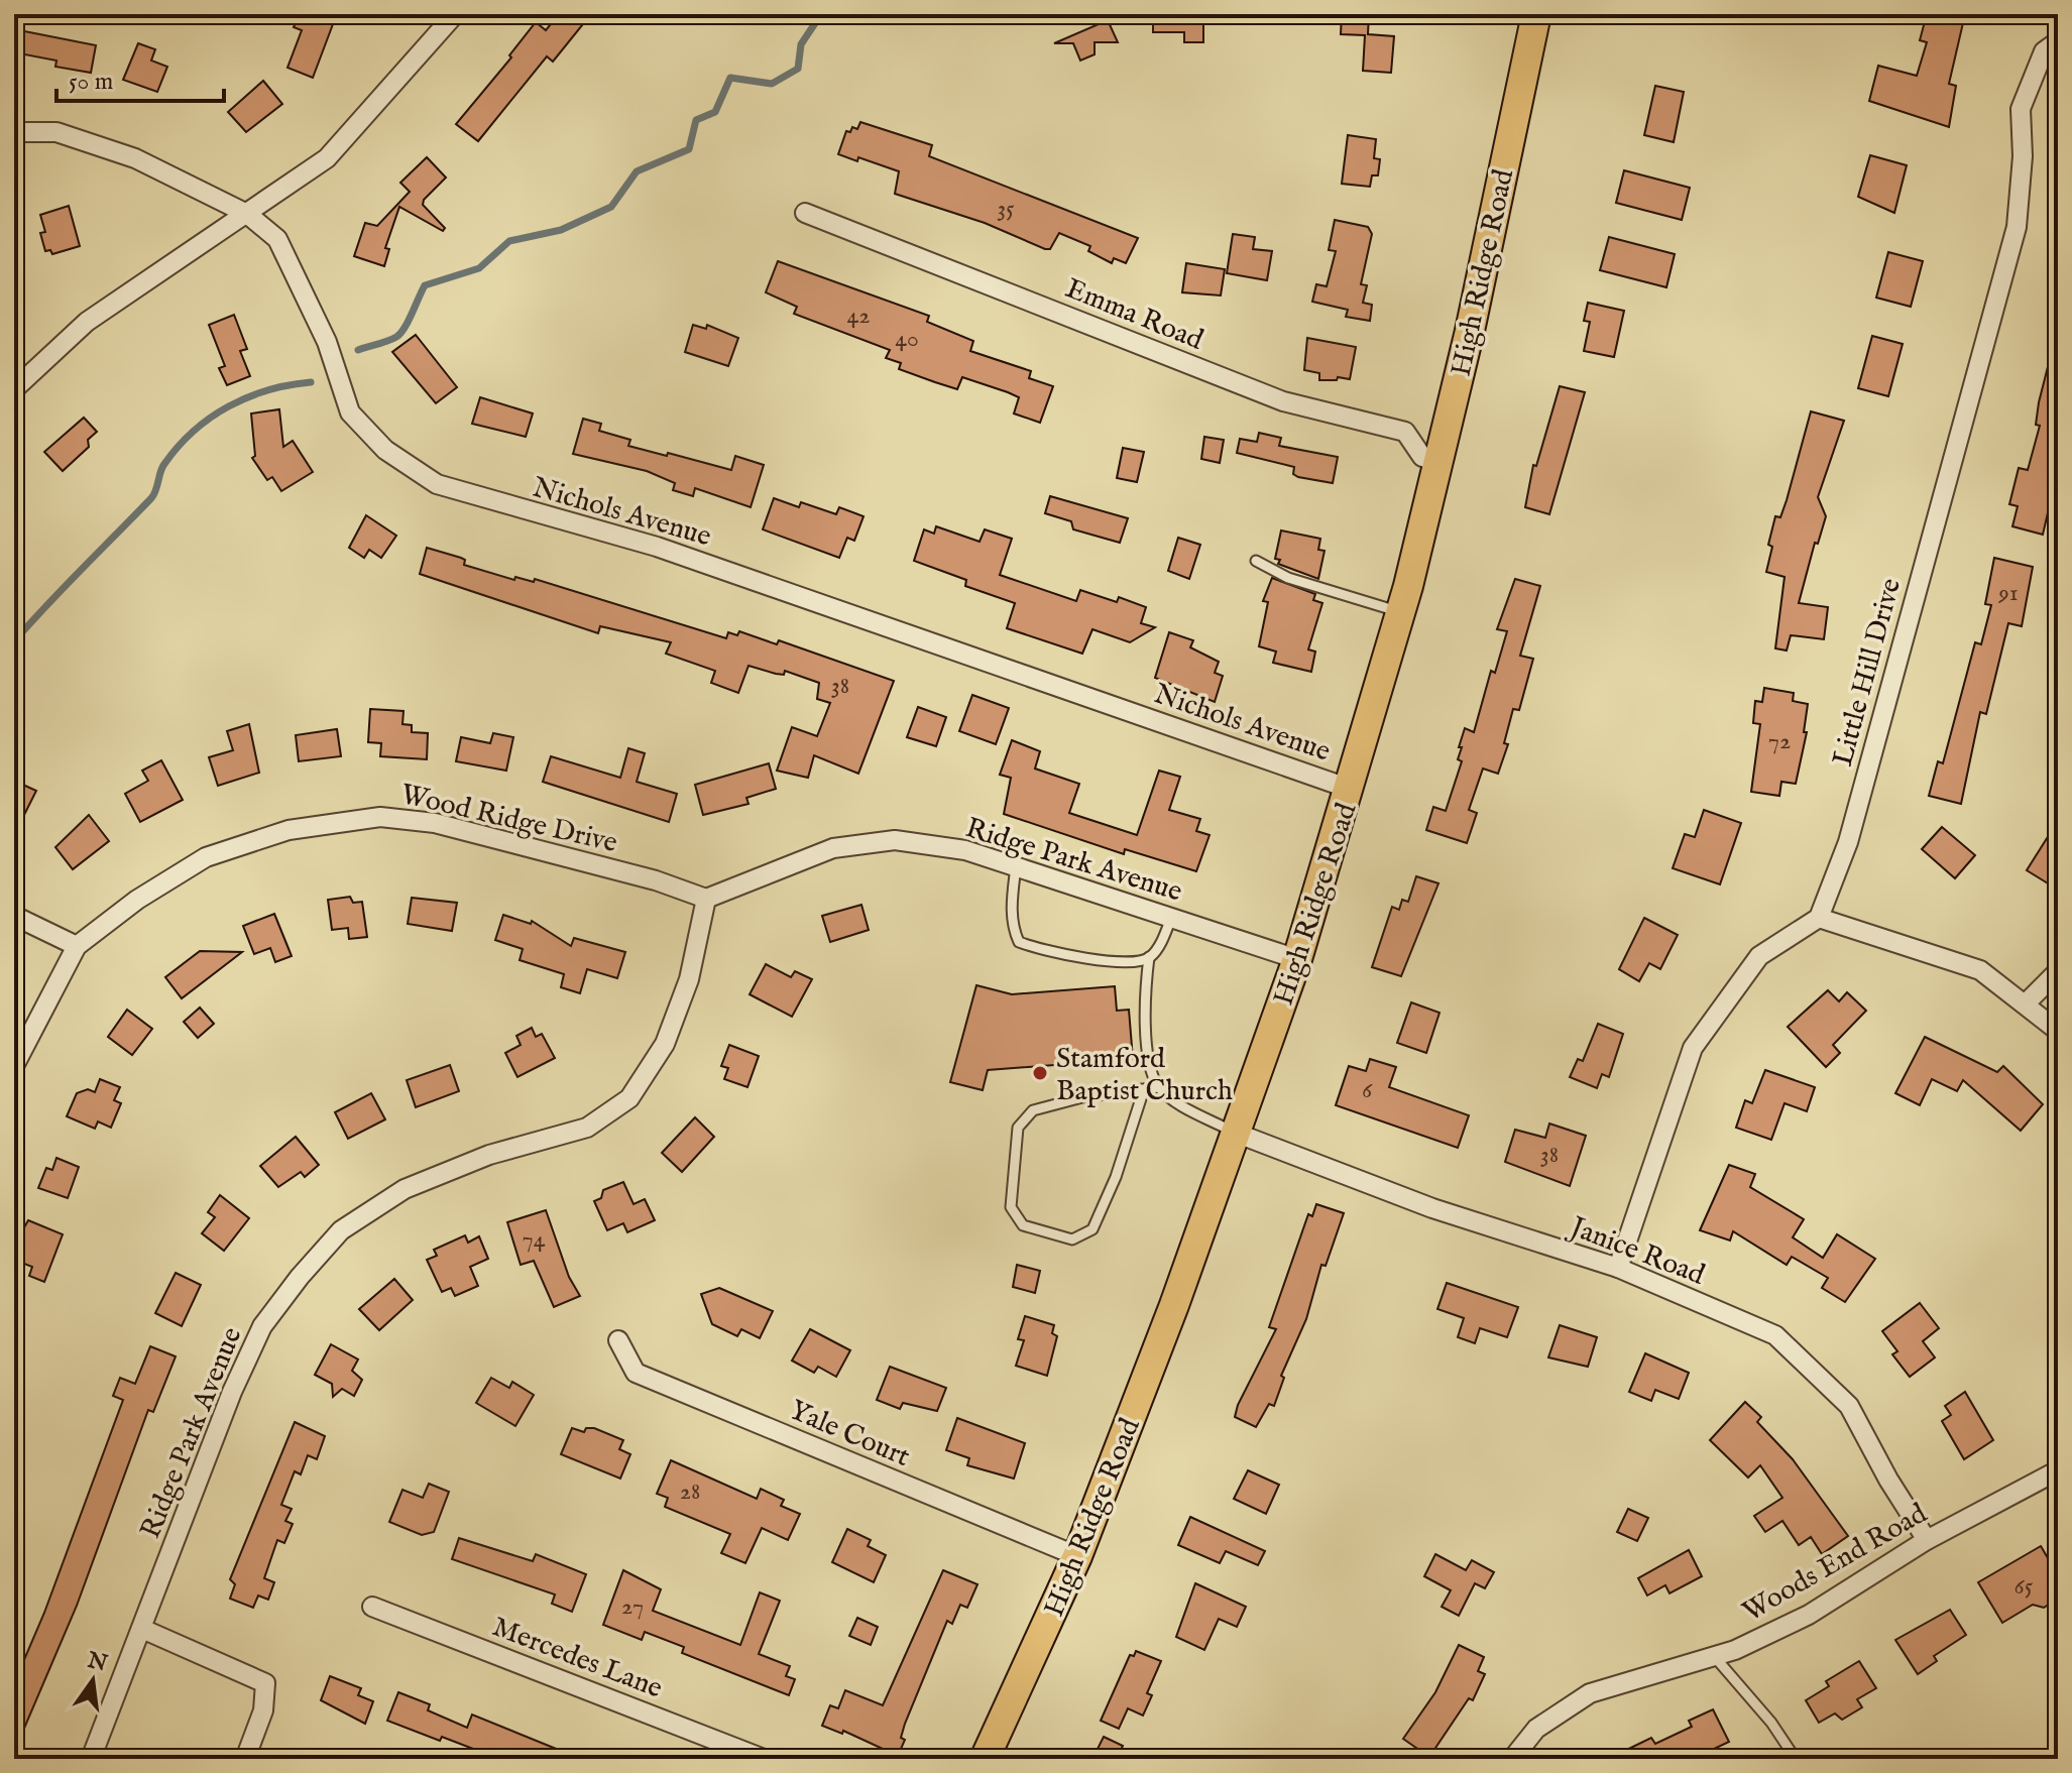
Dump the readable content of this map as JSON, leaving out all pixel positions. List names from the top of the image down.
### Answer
{
  "streets": {
    "main road": ["High Ridge Road"],
    "street": [
      "Emma Road",
      "Nichols Avenue",
      "Little Hill Drive",
      "Wood Ridge Drive",
      "Ridge Park Avenue",
      "Janice Road",
      "Yale Court",
      "Woods End Road",
      "Mercedes Lane"
    ]
  },
  "crossings": [
    ["High Ridge Road", "Emma Road"],
    ["High Ridge Road", "Nichols Avenue"],
    ["High Ridge Road", "Ridge Park Avenue"],
    ["High Ridge Road", "Janice Road"],
    ["High Ridge Road", "Yale Court"],
    ["Wood Ridge Drive", "Ridge Park Avenue"],
    ["Janice Road", "Woods End Road"]
  ],
  "places": ["Stamford Baptist Church"],
  "house_numbers": [
    "35",
    "42",
    "40",
    "91",
    "38",
    "72",
    "6",
    "38",
    "74",
    "28",
    "65",
    "27"
  ],
  "scale_bar": "50 m",
  "north": "top"
}
